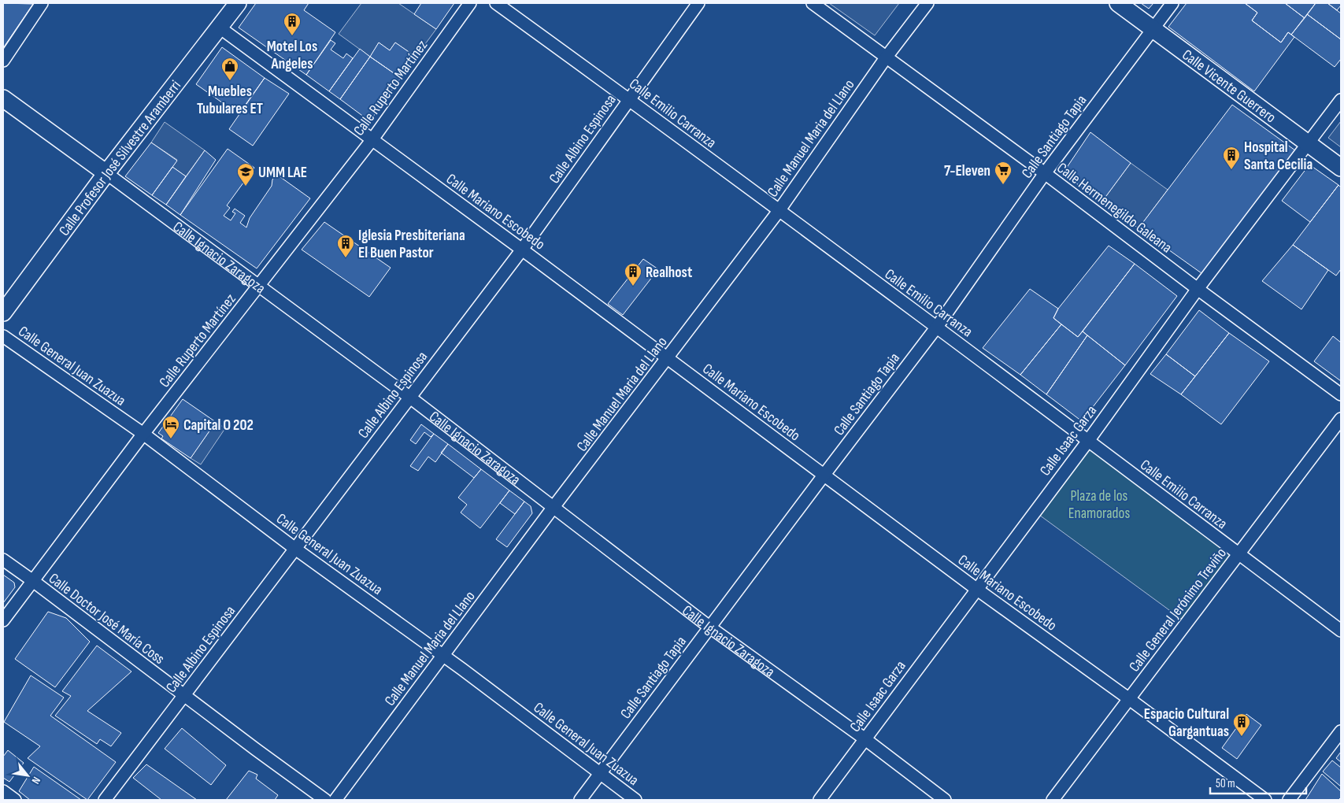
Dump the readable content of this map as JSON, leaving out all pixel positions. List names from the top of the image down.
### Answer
{
  "streets": {
    "main road": ["Calle Vicente Guerrero", "Calle Profesor José Silvestre Aramberri", "Calle Ignacio Zaragoza"],
    "street": [
      "Calle Ruperto Martínez",
      "Calle Emilio Carranza",
      "Calle Santiago Tapia",
      "Calle Manuel Maria del Llano",
      "Calle Albino Espinosa",
      "Calle Hermenegildo Galeana",
      "Calle Mariano Escobedo",
      "Calle General Juan Zuazua",
      "Calle Isaac Garza",
      "Calle General Jerónimo Treviño",
      "Calle Doctor José María Coss"
    ]
  },
  "crossings": [
    ["Calle Vicente Guerrero", "Calle Santiago Tapia"],
    ["Calle Vicente Guerrero", "Calle Isaac Garza"],
    ["Calle Ruperto Martínez", "Calle Mariano Escobedo"],
    ["Calle Ruperto Martínez", "Calle Ignacio Zaragoza"],
    ["Calle Ruperto Martínez", "Calle General Juan Zuazua"],
    ["Calle Ruperto Martínez", "Calle Doctor José María Coss"],
    ["Calle Emilio Carranza", "Calle Santiago Tapia"],
    ["Calle Emilio Carranza", "Calle Manuel Maria del Llano"],
    ["Calle Emilio Carranza", "Calle Albino Espinosa"],
    ["Calle Emilio Carranza", "Calle Isaac Garza"],
    ["Calle Emilio Carranza", "Calle General Jerónimo Treviño"],
    ["Calle Santiago Tapia", "Calle Hermenegildo Galeana"],
    ["Calle Santiago Tapia", "Calle Mariano Escobedo"],
    ["Calle Santiago Tapia", "Calle Ignacio Zaragoza"],
    ["Calle Santiago Tapia", "Calle General Juan Zuazua"],
    ["Calle Manuel Maria del Llano", "Calle Hermenegildo Galeana"],
    ["Calle Manuel Maria del Llano", "Calle Mariano Escobedo"],
    ["Calle Manuel Maria del Llano", "Calle Ignacio Zaragoza"],
    ["Calle Manuel Maria del Llano", "Calle General Juan Zuazua"],
    ["Calle Albino Espinosa", "Calle Mariano Escobedo"],
    ["Calle Albino Espinosa", "Calle Ignacio Zaragoza"],
    ["Calle Albino Espinosa", "Calle General Juan Zuazua"],
    ["Calle Albino Espinosa", "Calle Doctor José María Coss"],
    ["Calle Profesor José Silvestre Aramberri", "Calle Mariano Escobedo"],
    ["Calle Profesor José Silvestre Aramberri", "Calle Ignacio Zaragoza"],
    ["Calle Hermenegildo Galeana", "Calle Isaac Garza"],
    ["Calle Mariano Escobedo", "Calle Isaac Garza"],
    ["Calle Mariano Escobedo", "Calle General Jerónimo Treviño"],
    ["Calle Ignacio Zaragoza", "Calle Isaac Garza"]
  ],
  "parks": ["Plaza de los Enamorados"],
  "places": {
    "building": [
      "Motel Los Angeles",
      "Hospital Santa Cecilia",
      "Iglesia Presbiteriana El Buen Pastor",
      "Realhost",
      "Espacio Cultural Gargantuas"
    ],
    "shop": ["Muebles Tubulares ET"],
    "supermarket": ["7-Eleven"],
    "school or university": ["UMM LAE"],
    "hotel": ["Capital O 202"]
  },
  "scale_bar": "50 m",
  "north": "bottom right"
}
